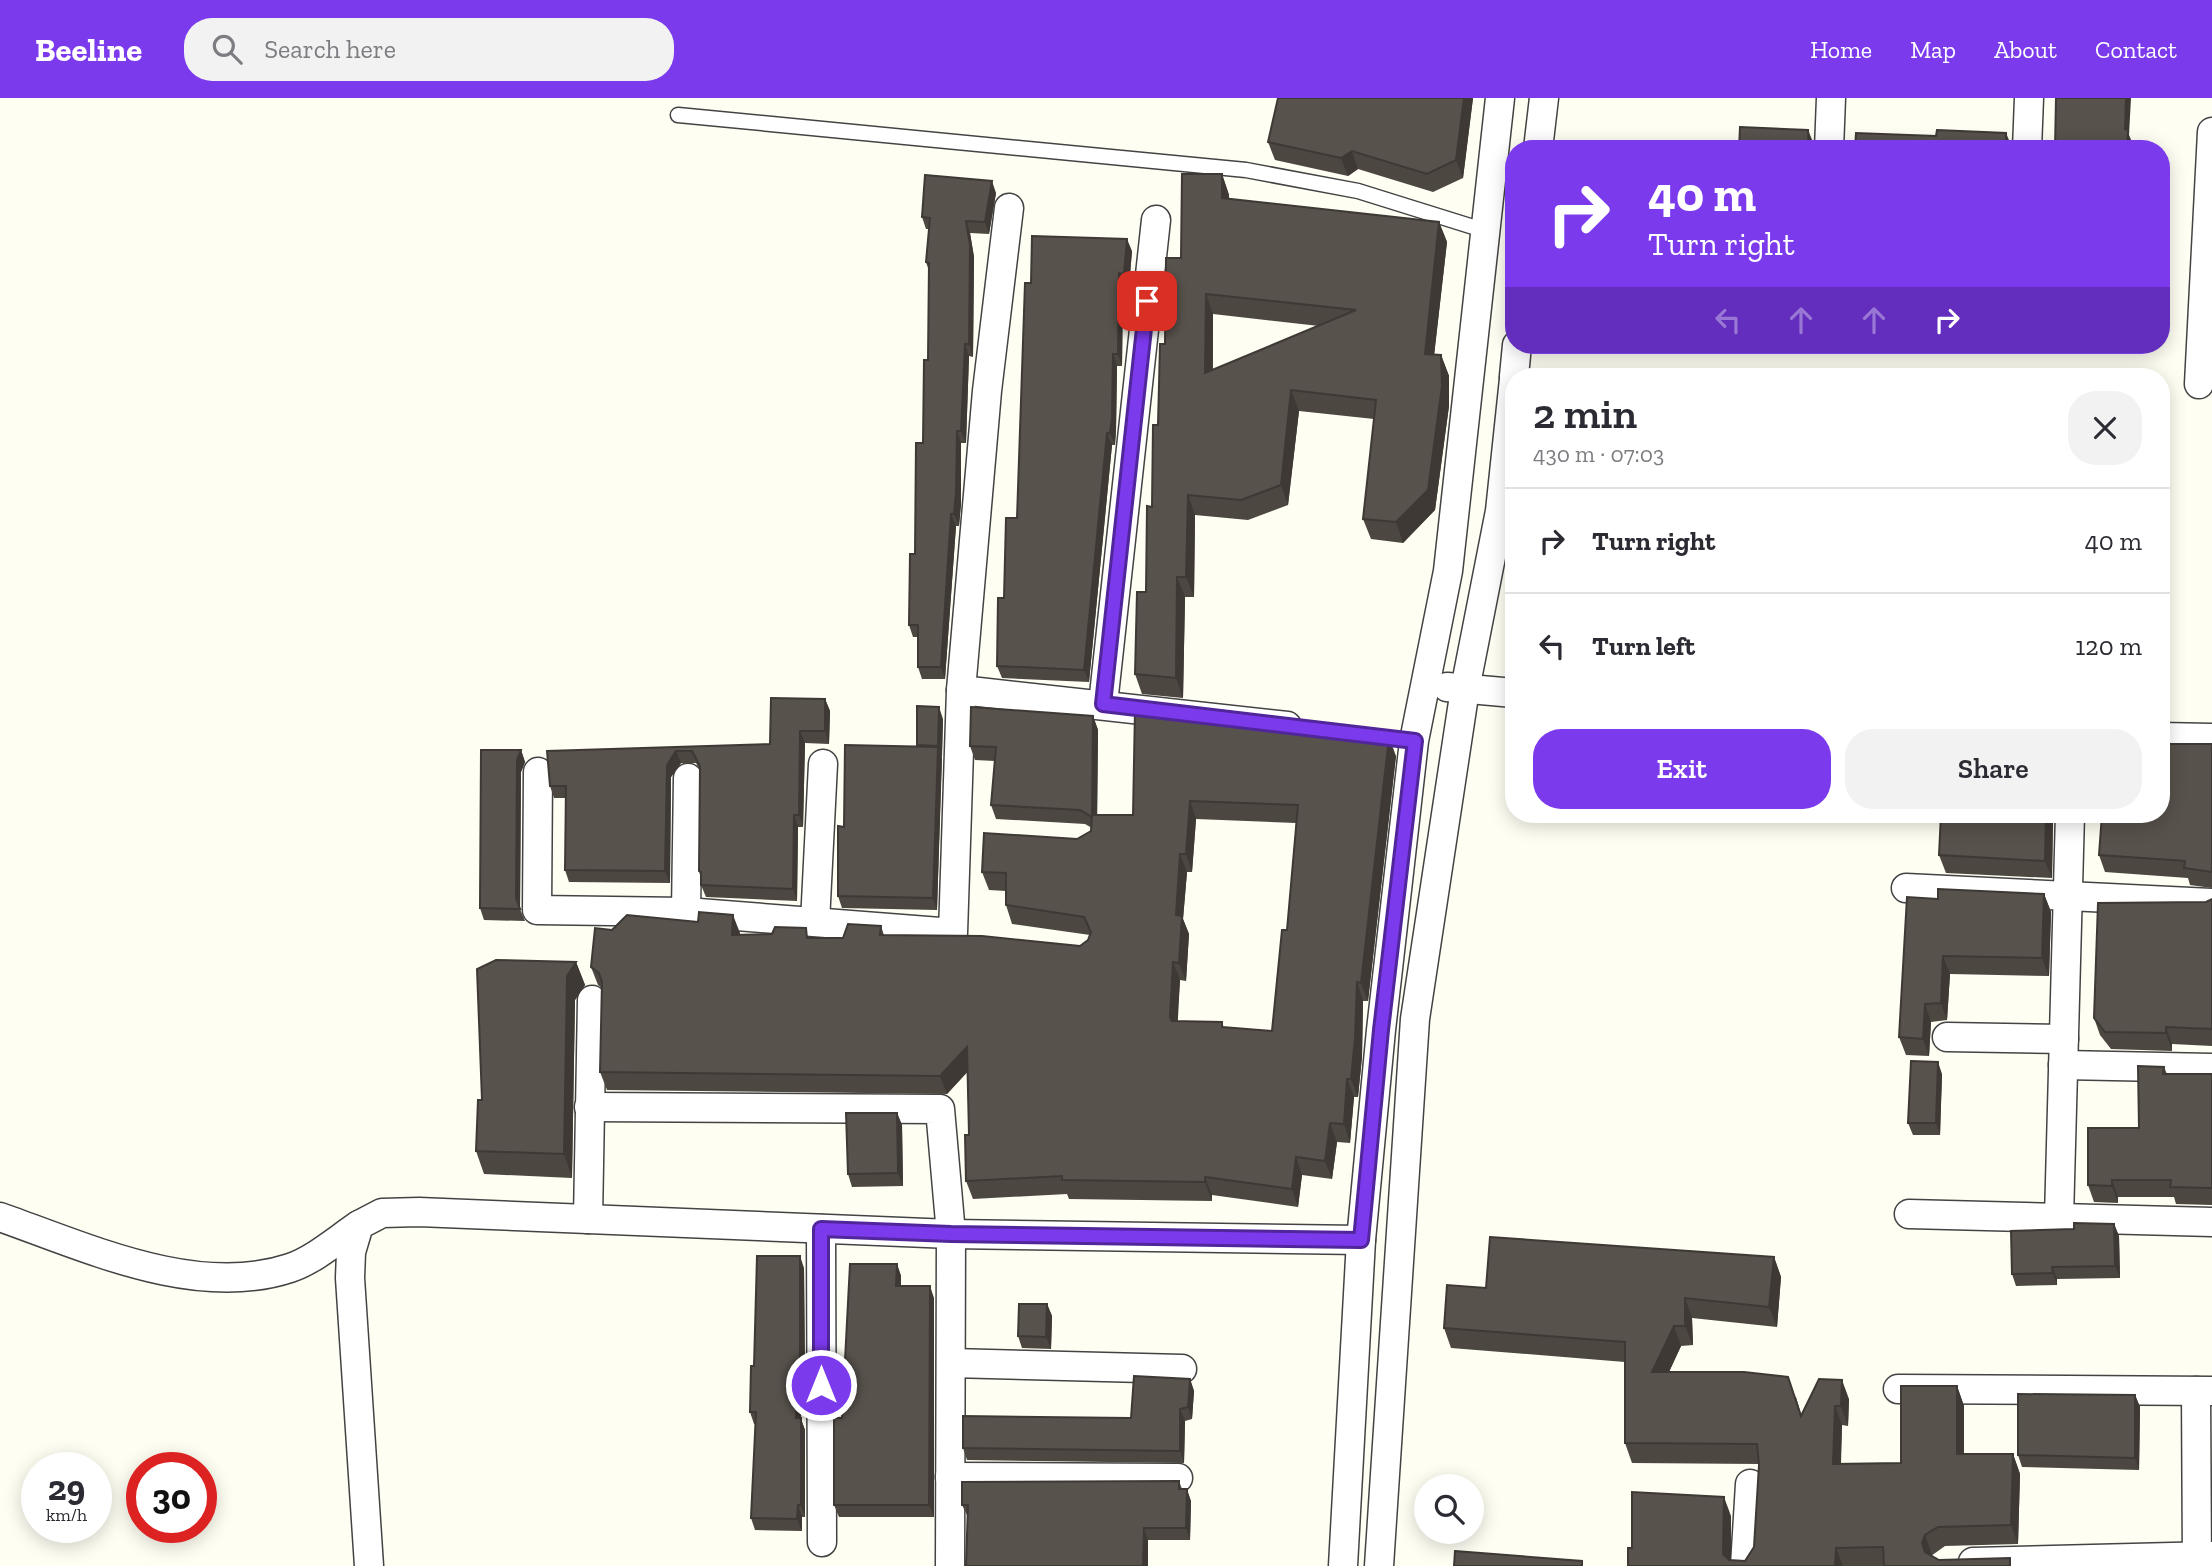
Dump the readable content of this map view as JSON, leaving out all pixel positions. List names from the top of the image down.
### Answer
{
  "page": {
    "header": "Beeline",
    "search": "Search here",
    "nav": [
      "Home",
      "Map",
      "About",
      "Contact"
    ],
    "turn": ["40 m", "Turn right"],
    "heading": ["2 min", "430 m · 07:03"],
    "list": [
      {
        "name": "Turn right",
        "value": "40 m"
      },
      {
        "name": "Turn left",
        "value": "120 m"
      }
    ],
    "buttons": ["Exit", "Share"],
    "speed": "29 km/h",
    "limit": "30"
  }
}
